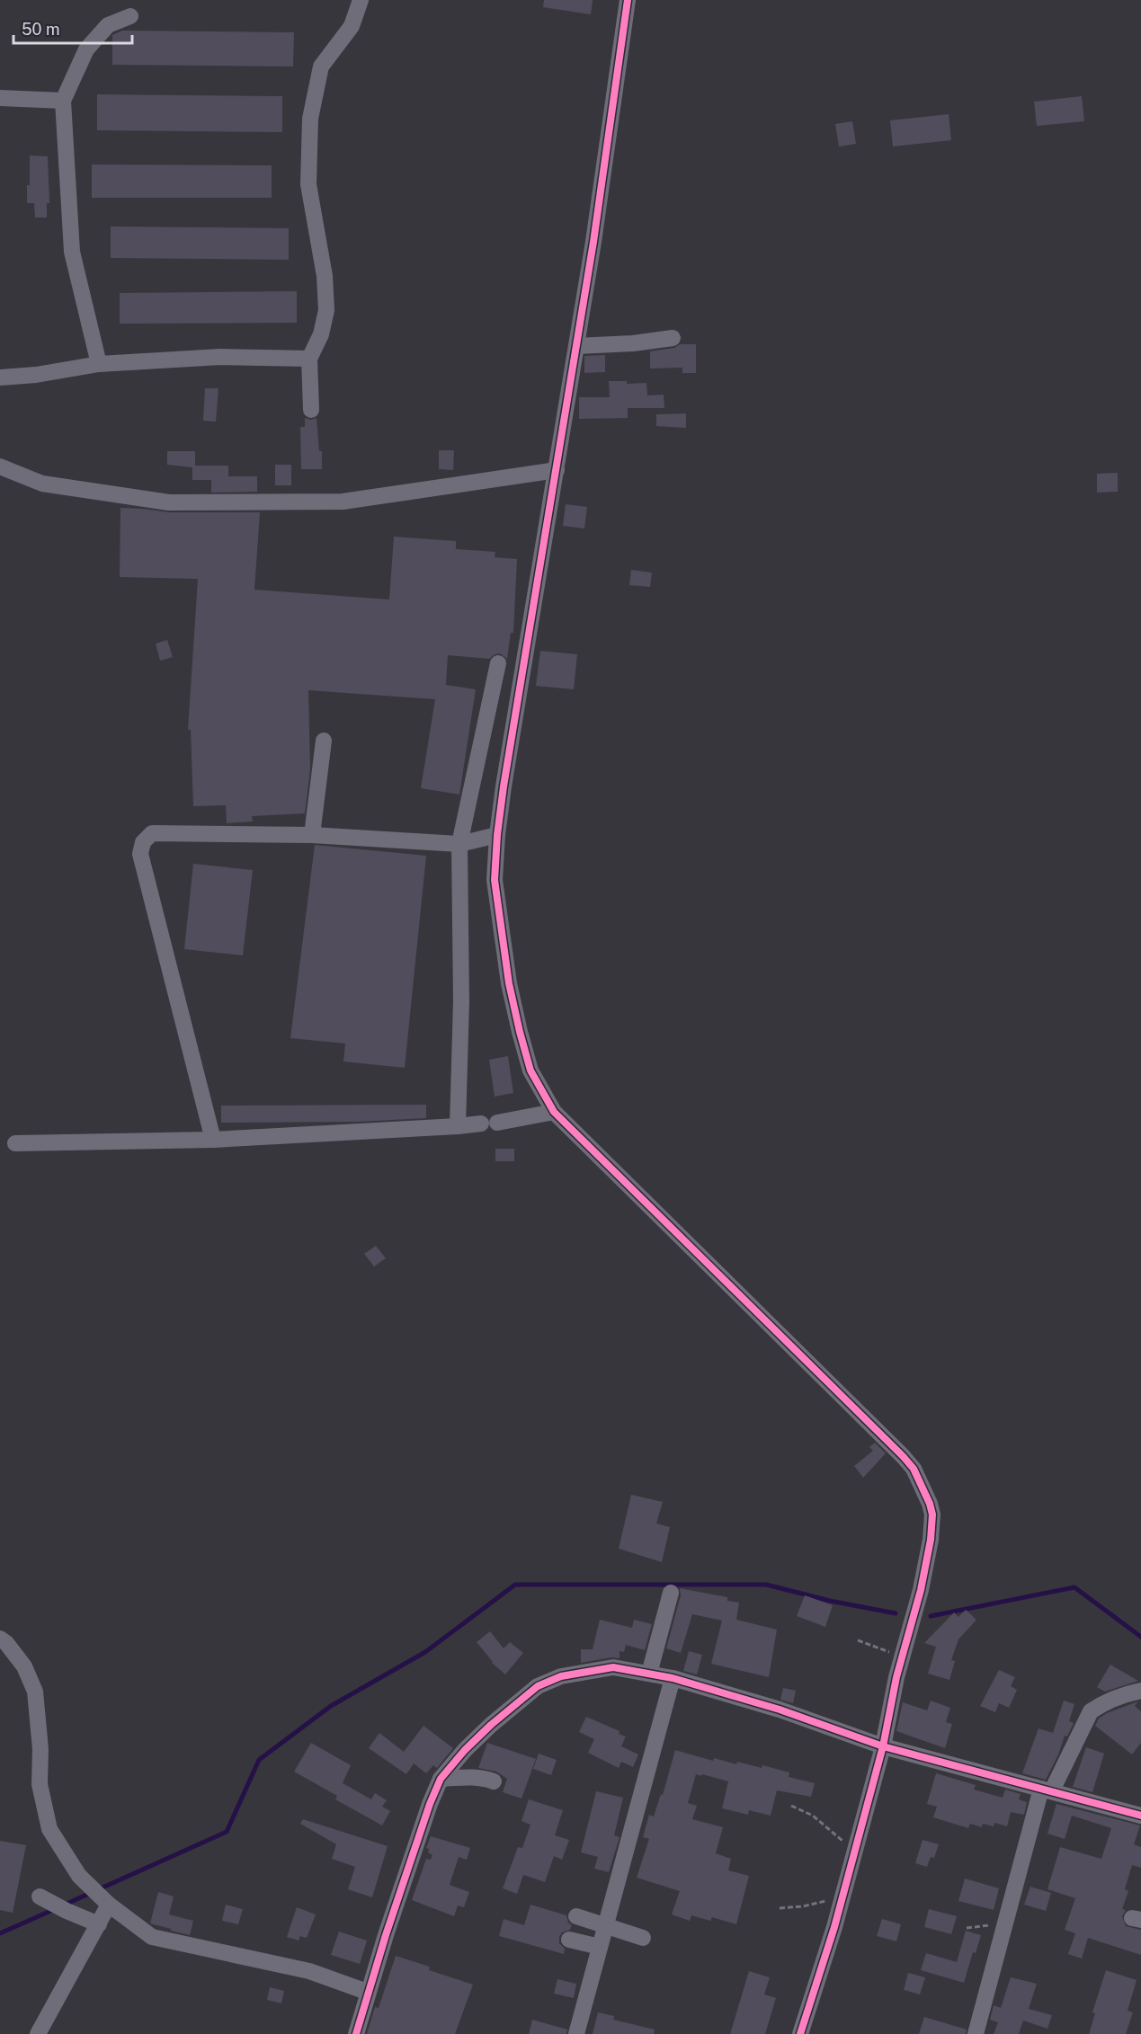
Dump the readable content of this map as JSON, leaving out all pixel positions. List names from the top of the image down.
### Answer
{
  "scale_bar": "50 m"
}
